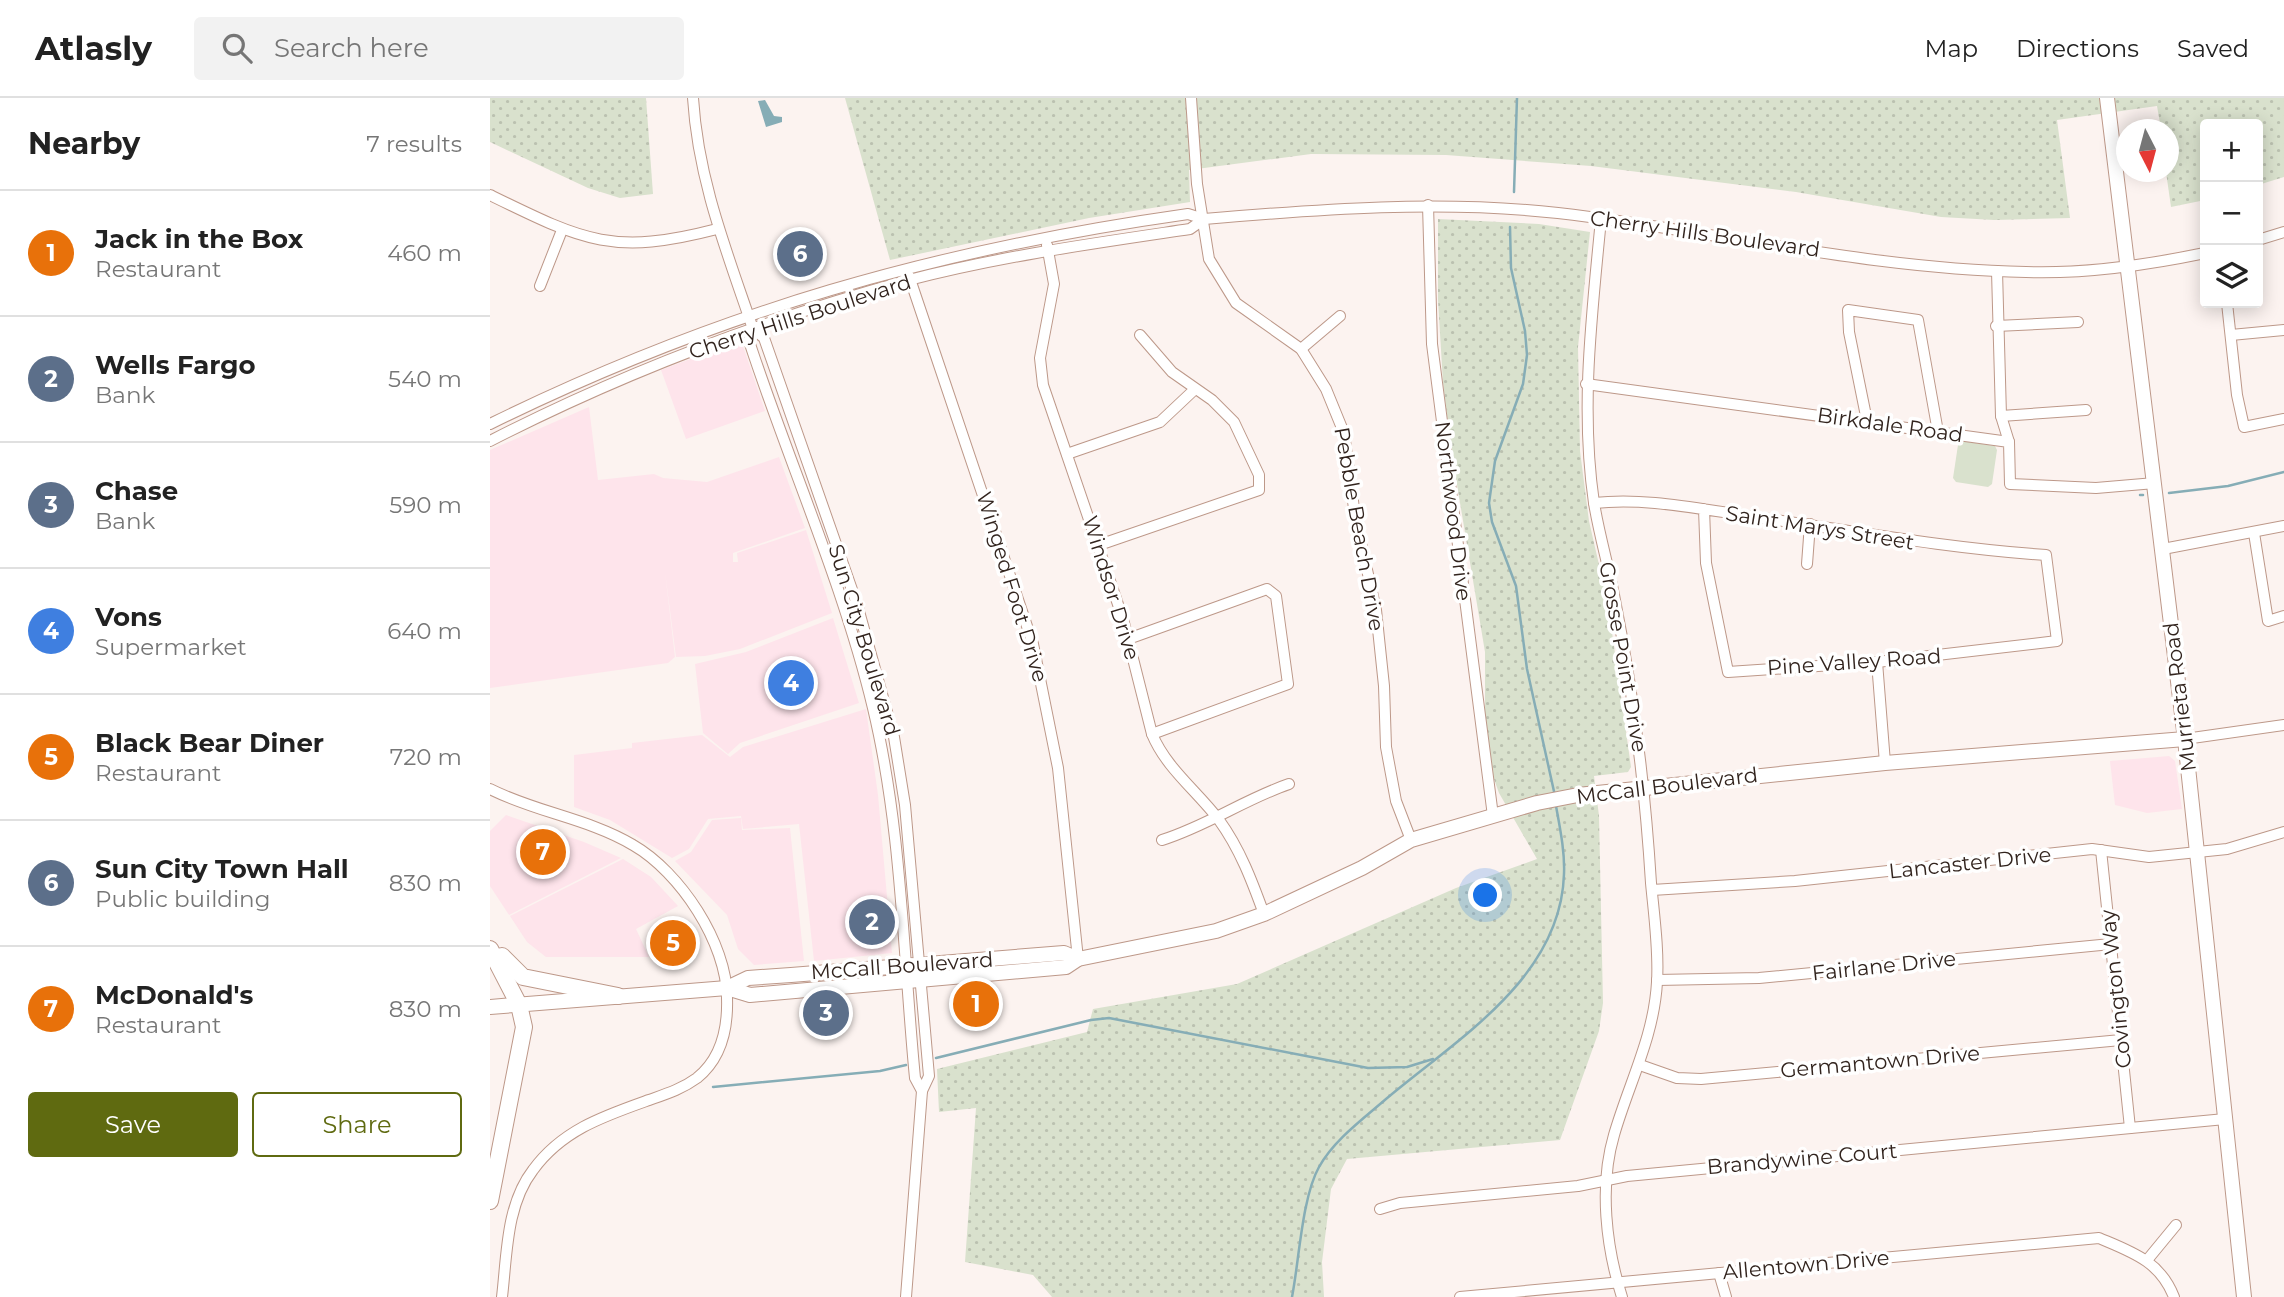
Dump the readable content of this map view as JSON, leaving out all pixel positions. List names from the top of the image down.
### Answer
{
  "streets": {
    "main road": ["Murrieta Road", "McCall Boulevard"],
    "street": [
      "Cherry Hills Boulevard",
      "Birkdale Road",
      "Northwood Drive",
      "Saint Marys Street",
      "Pebble Beach Drive",
      "Winged Foot Drive",
      "Windsor Drive",
      "Sun City Boulevard",
      "Grosse Point Drive",
      "Pine Valley Road",
      "Lancaster Drive",
      "Fairlane Drive",
      "Covington Way",
      "Germantown Drive",
      "Brandywine Court",
      "Allentown Drive"
    ]
  },
  "crossings": [
    ["Cherry Hills Boulevard", "Northwood Drive"],
    ["Cherry Hills Boulevard", "Pebble Beach Drive"],
    ["Cherry Hills Boulevard", "Winged Foot Drive"],
    ["Cherry Hills Boulevard", "Windsor Drive"],
    ["Cherry Hills Boulevard", "Sun City Boulevard"],
    ["Cherry Hills Boulevard", "Grosse Point Drive"],
    ["Cherry Hills Boulevard", "Murrieta Road"],
    ["Birkdale Road", "Grosse Point Drive"],
    ["Northwood Drive", "McCall Boulevard"],
    ["Saint Marys Street", "Grosse Point Drive"],
    ["Saint Marys Street", "Pine Valley Road"],
    ["Pebble Beach Drive", "McCall Boulevard"],
    ["Winged Foot Drive", "McCall Boulevard"],
    ["Windsor Drive", "McCall Boulevard"],
    ["Sun City Boulevard", "McCall Boulevard"],
    ["Grosse Point Drive", "McCall Boulevard"],
    ["Grosse Point Drive", "Lancaster Drive"],
    ["Grosse Point Drive", "Fairlane Drive"],
    ["Grosse Point Drive", "Germantown Drive"],
    ["Grosse Point Drive", "Brandywine Court"],
    ["Grosse Point Drive", "Allentown Drive"],
    ["Murrieta Road", "McCall Boulevard"],
    ["Murrieta Road", "Lancaster Drive"],
    ["Murrieta Road", "Brandywine Court"],
    ["Lancaster Drive", "Covington Way"],
    ["Fairlane Drive", "Covington Way"],
    ["Covington Way", "Germantown Drive"],
    ["Covington Way", "Brandywine Court"]
  ],
  "north": "bottom",
  "page": {
    "header": "Atlasly",
    "search": "Search here",
    "nav": ["Map", "Directions", "Saved"],
    "heading": ["Nearby", "7 results"],
    "map_buttons": ["+", "−"],
    "list": [
      {
        "mark": "1",
        "name": "Jack in the Box",
        "note": "Restaurant",
        "value": "460 m"
      },
      {
        "mark": "2",
        "name": "Wells Fargo",
        "note": "Bank",
        "value": "540 m"
      },
      {
        "mark": "3",
        "name": "Chase",
        "note": "Bank",
        "value": "590 m"
      },
      {
        "mark": "4",
        "name": "Vons",
        "note": "Supermarket",
        "value": "640 m"
      },
      {
        "mark": "5",
        "name": "Black Bear Diner",
        "note": "Restaurant",
        "value": "720 m"
      },
      {
        "mark": "6",
        "name": "Sun City Town Hall",
        "note": "Public building",
        "value": "830 m"
      },
      {
        "mark": "7",
        "name": "McDonald's",
        "note": "Restaurant",
        "value": "830 m"
      }
    ],
    "pins": [
      "6",
      "4",
      "7",
      "2",
      "5",
      "1",
      "3"
    ],
    "buttons": ["Save", "Share"]
  }
}
